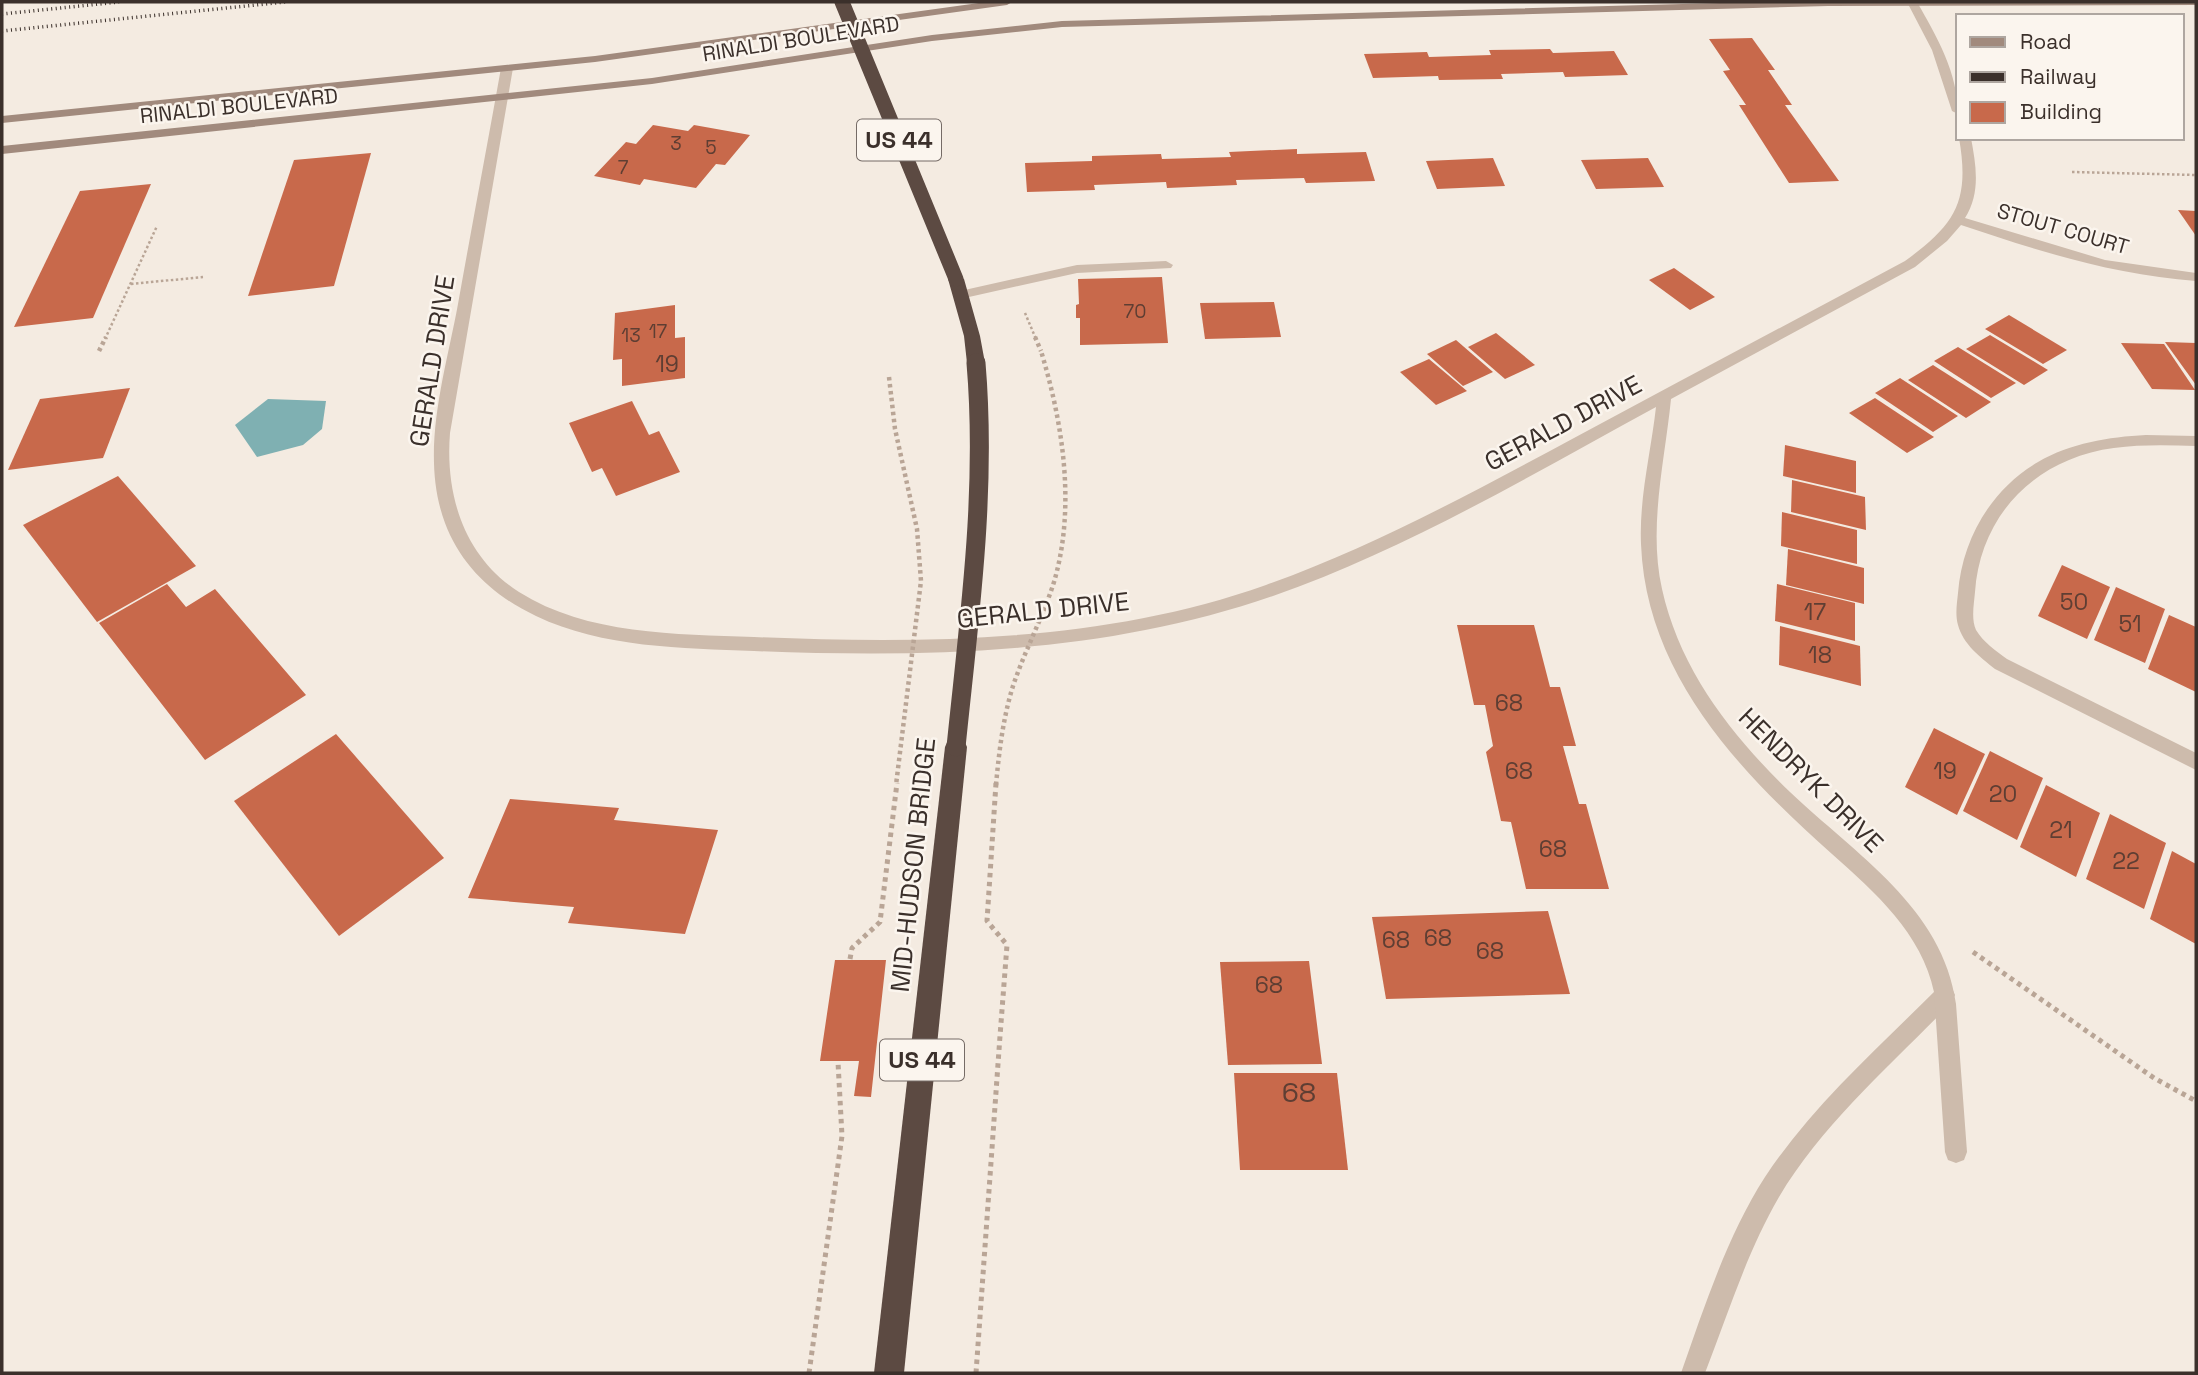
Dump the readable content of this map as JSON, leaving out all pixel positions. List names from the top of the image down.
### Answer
{
  "streets": {
    "highway": ["US 44", "MID-HUDSON BRIDGE"],
    "street": [
      "RINALDI BOULEVARD",
      "STOUT COURT",
      "GERALD DRIVE",
      "HENDRYK DRIVE"
    ]
  },
  "crossings": [
    ["RINALDI BOULEVARD", "GERALD DRIVE"],
    ["US 44", "MID-HUDSON BRIDGE"],
    ["STOUT COURT", "GERALD DRIVE"],
    ["GERALD DRIVE", "HENDRYK DRIVE"]
  ],
  "house_numbers": [
    "3",
    "5",
    "7",
    "70",
    "17",
    "13",
    "19",
    "50",
    "17",
    "51",
    "18",
    "68",
    "68",
    "19",
    "20",
    "21",
    "68",
    "22",
    "68",
    "68",
    "68",
    "68",
    "68"
  ],
  "legend": ["Road", "Railway", "Building"]
}
